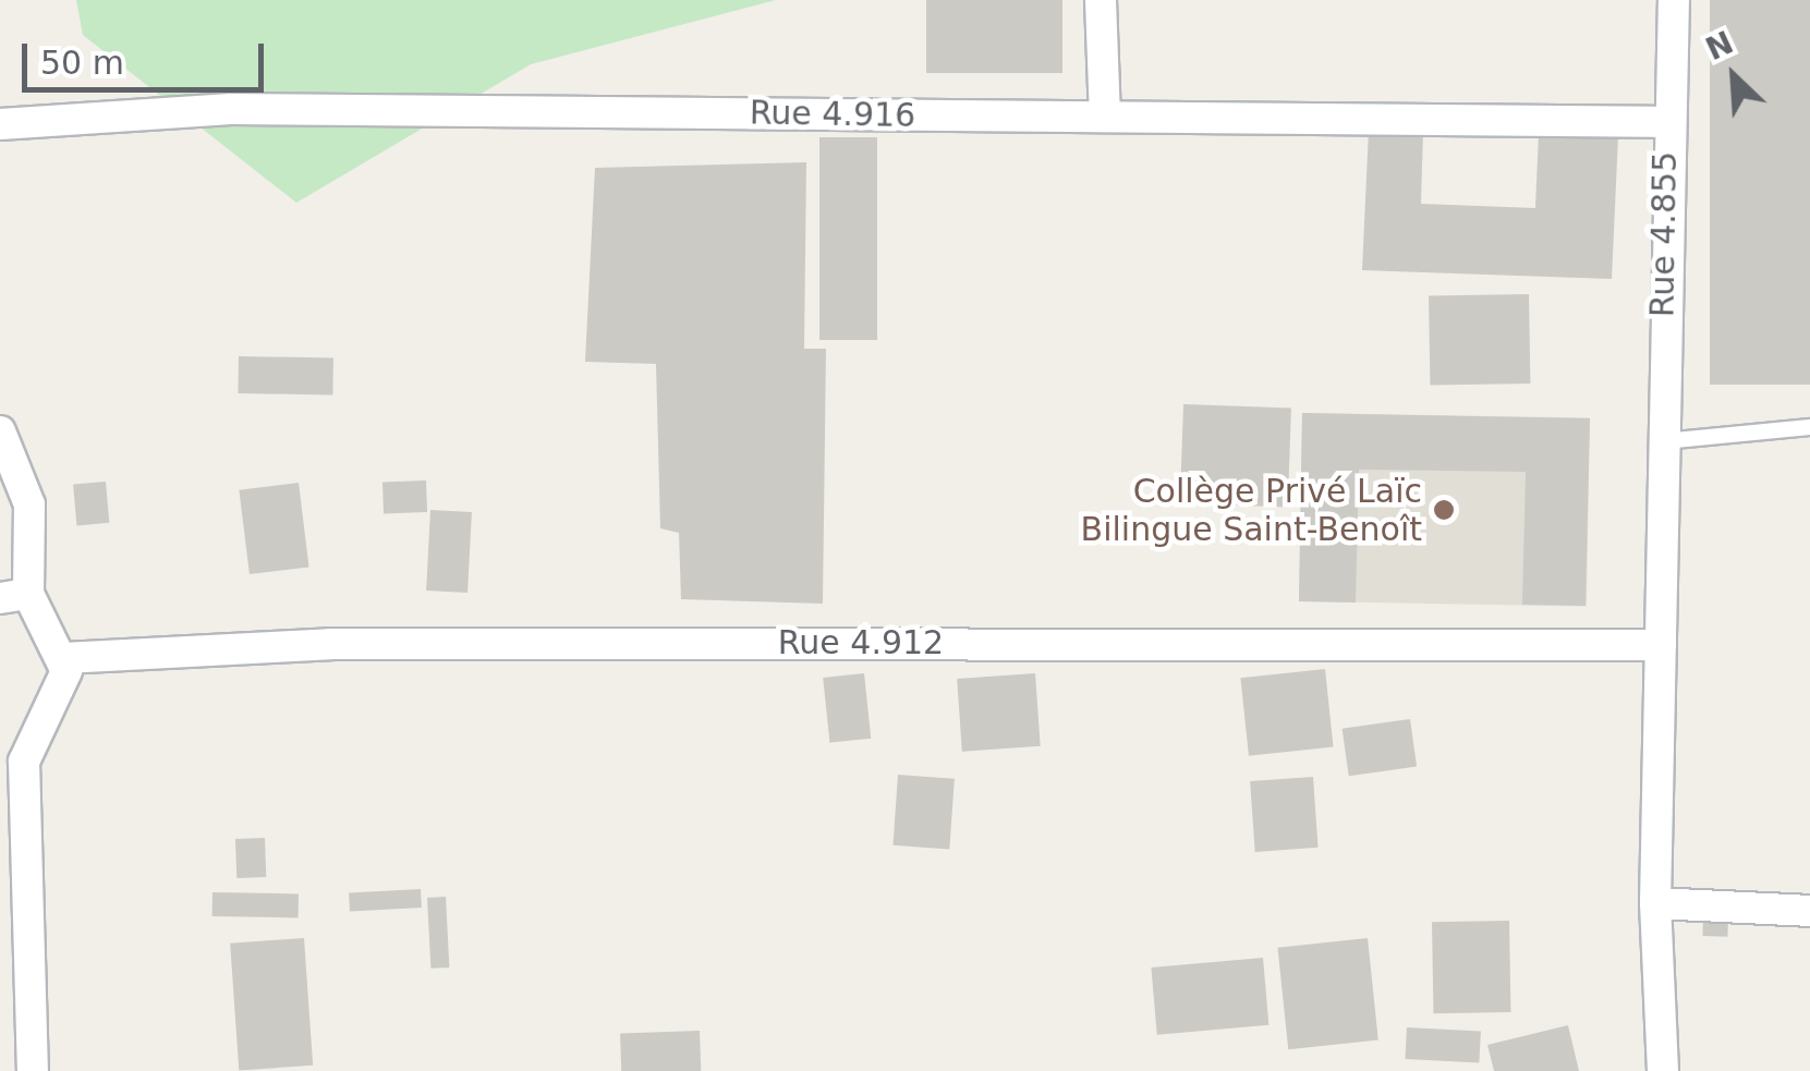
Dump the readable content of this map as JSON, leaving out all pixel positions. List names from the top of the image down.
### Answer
{
  "streets": {
    "street": ["Rue 4.916", "Rue 4.855", "Rue 4.912"]
  },
  "crossings": [
    ["Rue 4.916", "Rue 4.855"],
    ["Rue 4.855", "Rue 4.912"]
  ],
  "places": ["Collège Privé Laïc Bilingue Saint-Benoît"],
  "scale_bar": "50 m",
  "north": "top left"
}
